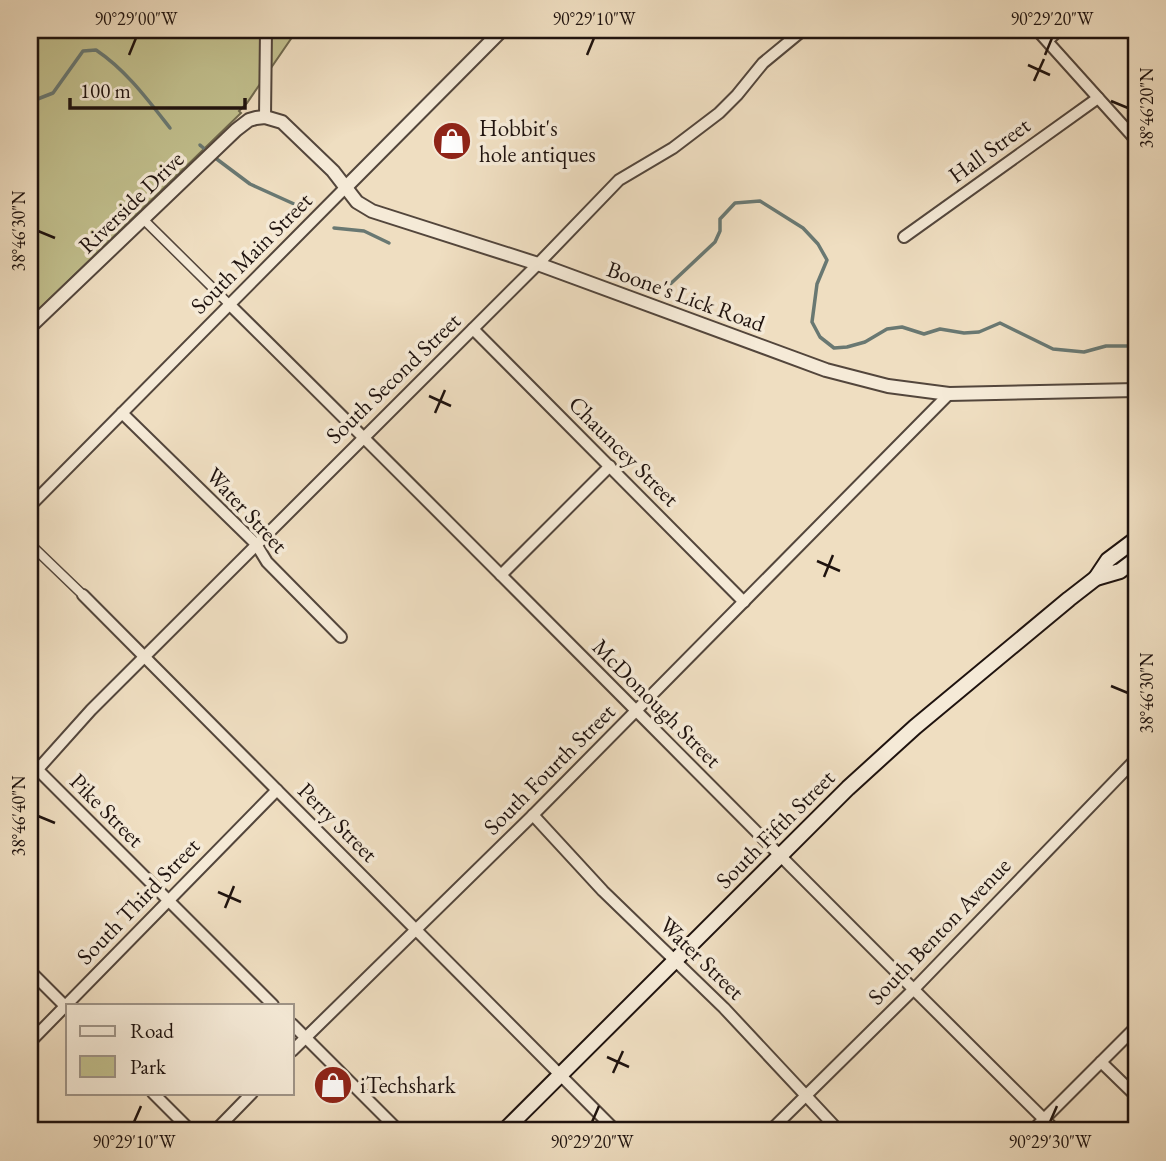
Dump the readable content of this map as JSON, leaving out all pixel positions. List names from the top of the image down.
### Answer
{
  "streets": {
    "main road": ["South Fifth Street"],
    "street": [
      "Hall Street",
      "Riverside Drive",
      "South Main Street",
      "Boone's Lick Road",
      "South Second Street",
      "Chauncey Street",
      "Water Street",
      "McDonough Street",
      "South Fourth Street",
      "Pike Street",
      "Perry Street",
      "South Third Street",
      "South Benton Avenue"
    ]
  },
  "crossings": [
    ["Riverside Drive", "Boone's Lick Road"],
    ["South Main Street", "Boone's Lick Road"],
    ["South Main Street", "Water Street"],
    ["South Main Street", "McDonough Street"],
    ["Boone's Lick Road", "South Second Street"],
    ["Boone's Lick Road", "South Fourth Street"],
    ["South Second Street", "Chauncey Street"],
    ["South Second Street", "Water Street"],
    ["South Second Street", "McDonough Street"],
    ["South Second Street", "Pike Street"],
    ["South Second Street", "Perry Street"],
    ["Chauncey Street", "South Fourth Street"],
    ["Water Street", "South Fourth Street"],
    ["Water Street", "South Fifth Street"],
    ["Water Street", "South Benton Avenue"],
    ["McDonough Street", "South Fourth Street"],
    ["McDonough Street", "South Fifth Street"],
    ["McDonough Street", "South Benton Avenue"],
    ["South Fourth Street", "Perry Street"],
    ["Pike Street", "South Third Street"],
    ["Perry Street", "South Fifth Street"],
    ["Perry Street", "South Third Street"]
  ],
  "places": {
    "shop": ["Hobbit's hole antiques", "iTechshark"]
  },
  "legend": ["Road", "Park"],
  "scale_bar": "100 m",
  "coordinates": [
    "90°29'00\"W",
    "90°29'10\"W",
    "90°29'20\"W",
    "38°46'20\"N",
    "38°46'30\"N",
    "38°46'40\"N",
    "90°29'30\"W"
  ]
}
